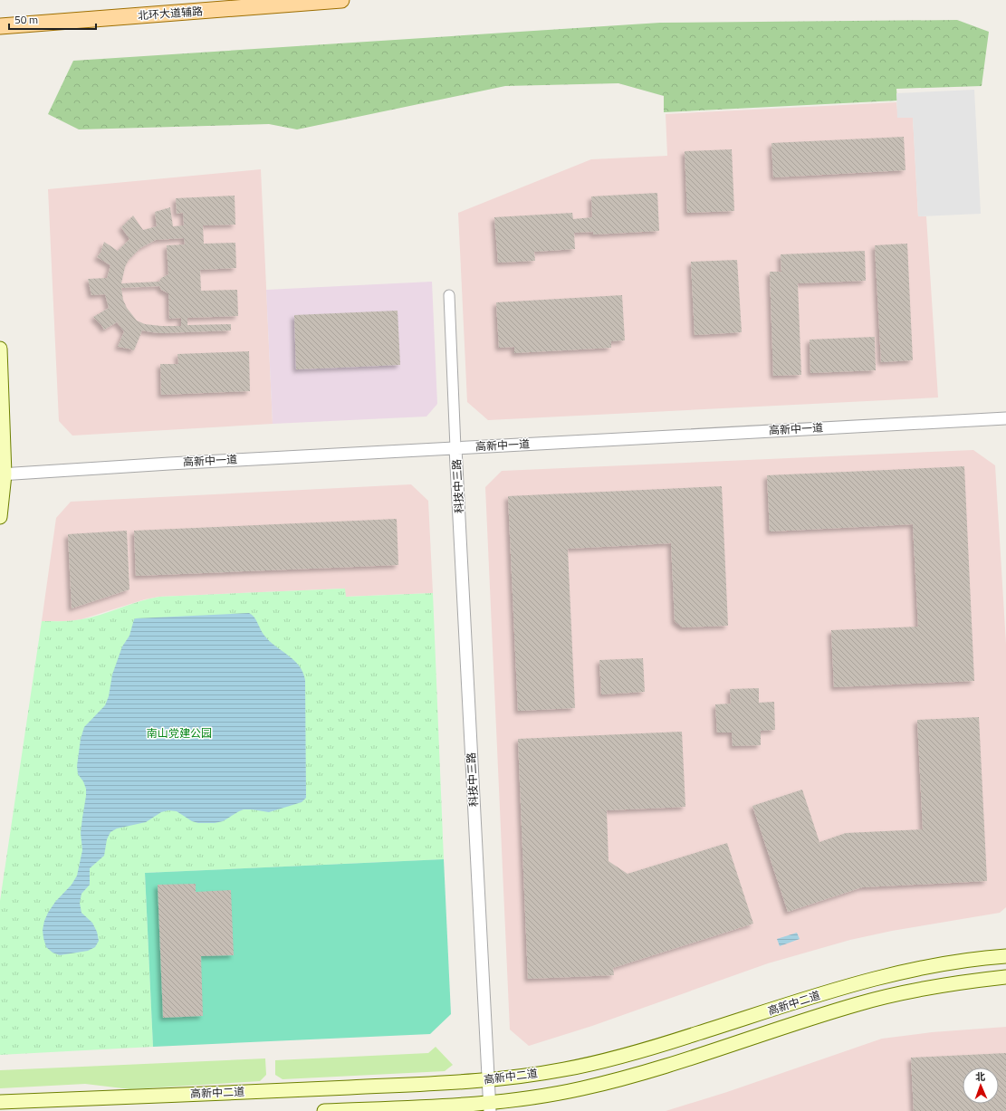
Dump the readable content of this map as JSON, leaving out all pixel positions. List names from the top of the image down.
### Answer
{
  "streets": {
    "main road": ["北环大道辅路", "高新中二道"],
    "street": ["高新中一道", "科技中三路"]
  },
  "crossings": [
    ["高新中一道", "科技中三路"],
    ["科技中三路", "高新中二道"]
  ],
  "parks": ["南山党建公园"],
  "scale_bar": "50 m",
  "north": "top"
}
